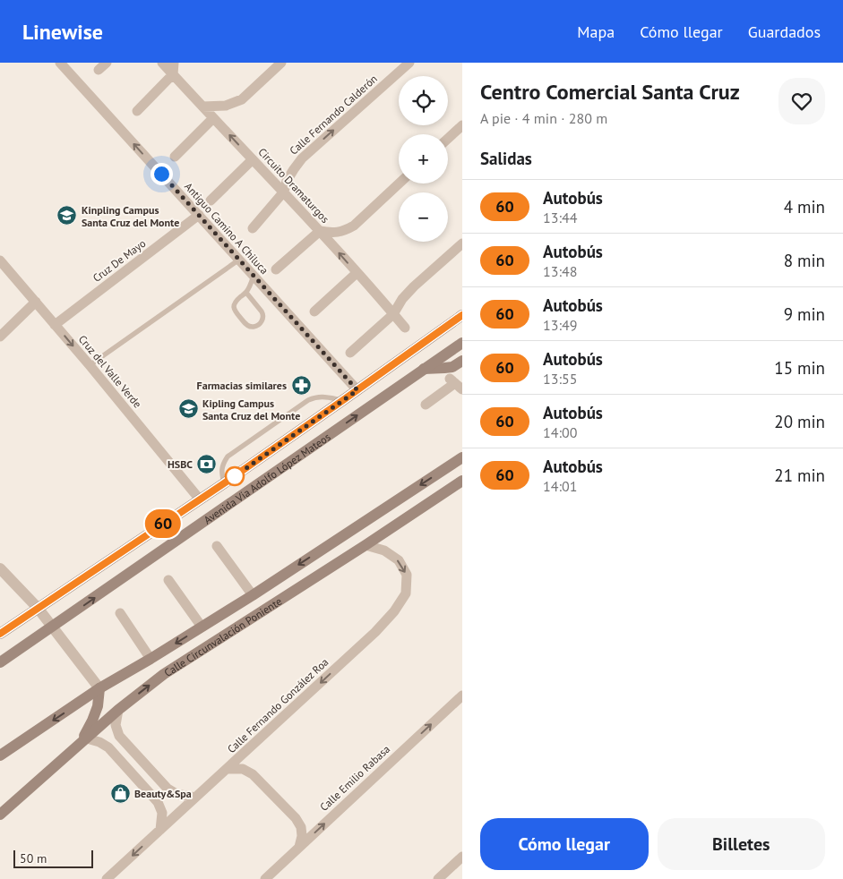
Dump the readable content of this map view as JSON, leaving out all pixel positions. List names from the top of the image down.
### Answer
{
  "streets": {
    "main road": ["Avenida Via Adolfo López Mateos", "Calle Circunvalación Poniente"],
    "street": [
      "Calle Fernando Calderón",
      "Circuito Dramaturgos",
      "Antiguo Camino A Chiluca",
      "Cruz De Mayo",
      "Cruz del Valle Verde",
      "Calle Fernando González Roa",
      "Calle Emilio Rabasa"
    ]
  },
  "crossings": [
    ["Calle Fernando Calderón", "Circuito Dramaturgos"],
    ["Antiguo Camino A Chiluca", "Cruz De Mayo"],
    ["Antiguo Camino A Chiluca", "Avenida Via Adolfo López Mateos"],
    ["Cruz De Mayo", "Cruz del Valle Verde"],
    ["Cruz del Valle Verde", "Avenida Via Adolfo López Mateos"],
    ["Calle Circunvalación Poniente", "Calle Fernando González Roa"]
  ],
  "one_way": ["Antiguo Camino A Chiluca", "Calle Fernando González Roa", "Calle Emilio Rabasa"],
  "places": {
    "school or university": ["Kinpling Campus Santa Cruz del Monte", "Kipling Campus Santa Cruz del Monte"],
    "pharmacy": ["Farmacias similares"],
    "bank": ["HSBC"],
    "shop": ["Beauty&Spa"]
  },
  "lines": ["bus line 60"],
  "scale_bar": "50 m",
  "page": {
    "header": "Linewise",
    "nav": ["Mapa", "Cómo llegar", "Guardados"],
    "on_map": "60",
    "heading": [
      ["Centro Comercial Santa Cruz", "A pie · 4 min · 280 m"],
      "Salidas"
    ],
    "map_buttons": ["+", "−"],
    "list": [
      {
        "mark": "60",
        "name": "Autobús",
        "note": "13:44",
        "value": "4 min"
      },
      {
        "mark": "60",
        "name": "Autobús",
        "note": "13:48",
        "value": "8 min"
      },
      {
        "mark": "60",
        "name": "Autobús",
        "note": "13:49",
        "value": "9 min"
      },
      {
        "mark": "60",
        "name": "Autobús",
        "note": "13:55",
        "value": "15 min"
      },
      {
        "mark": "60",
        "name": "Autobús",
        "note": "14:00",
        "value": "20 min"
      },
      {
        "mark": "60",
        "name": "Autobús",
        "note": "14:01",
        "value": "21 min"
      }
    ],
    "buttons": ["Cómo llegar", "Billetes"],
    "scale": "50 m"
  }
}
